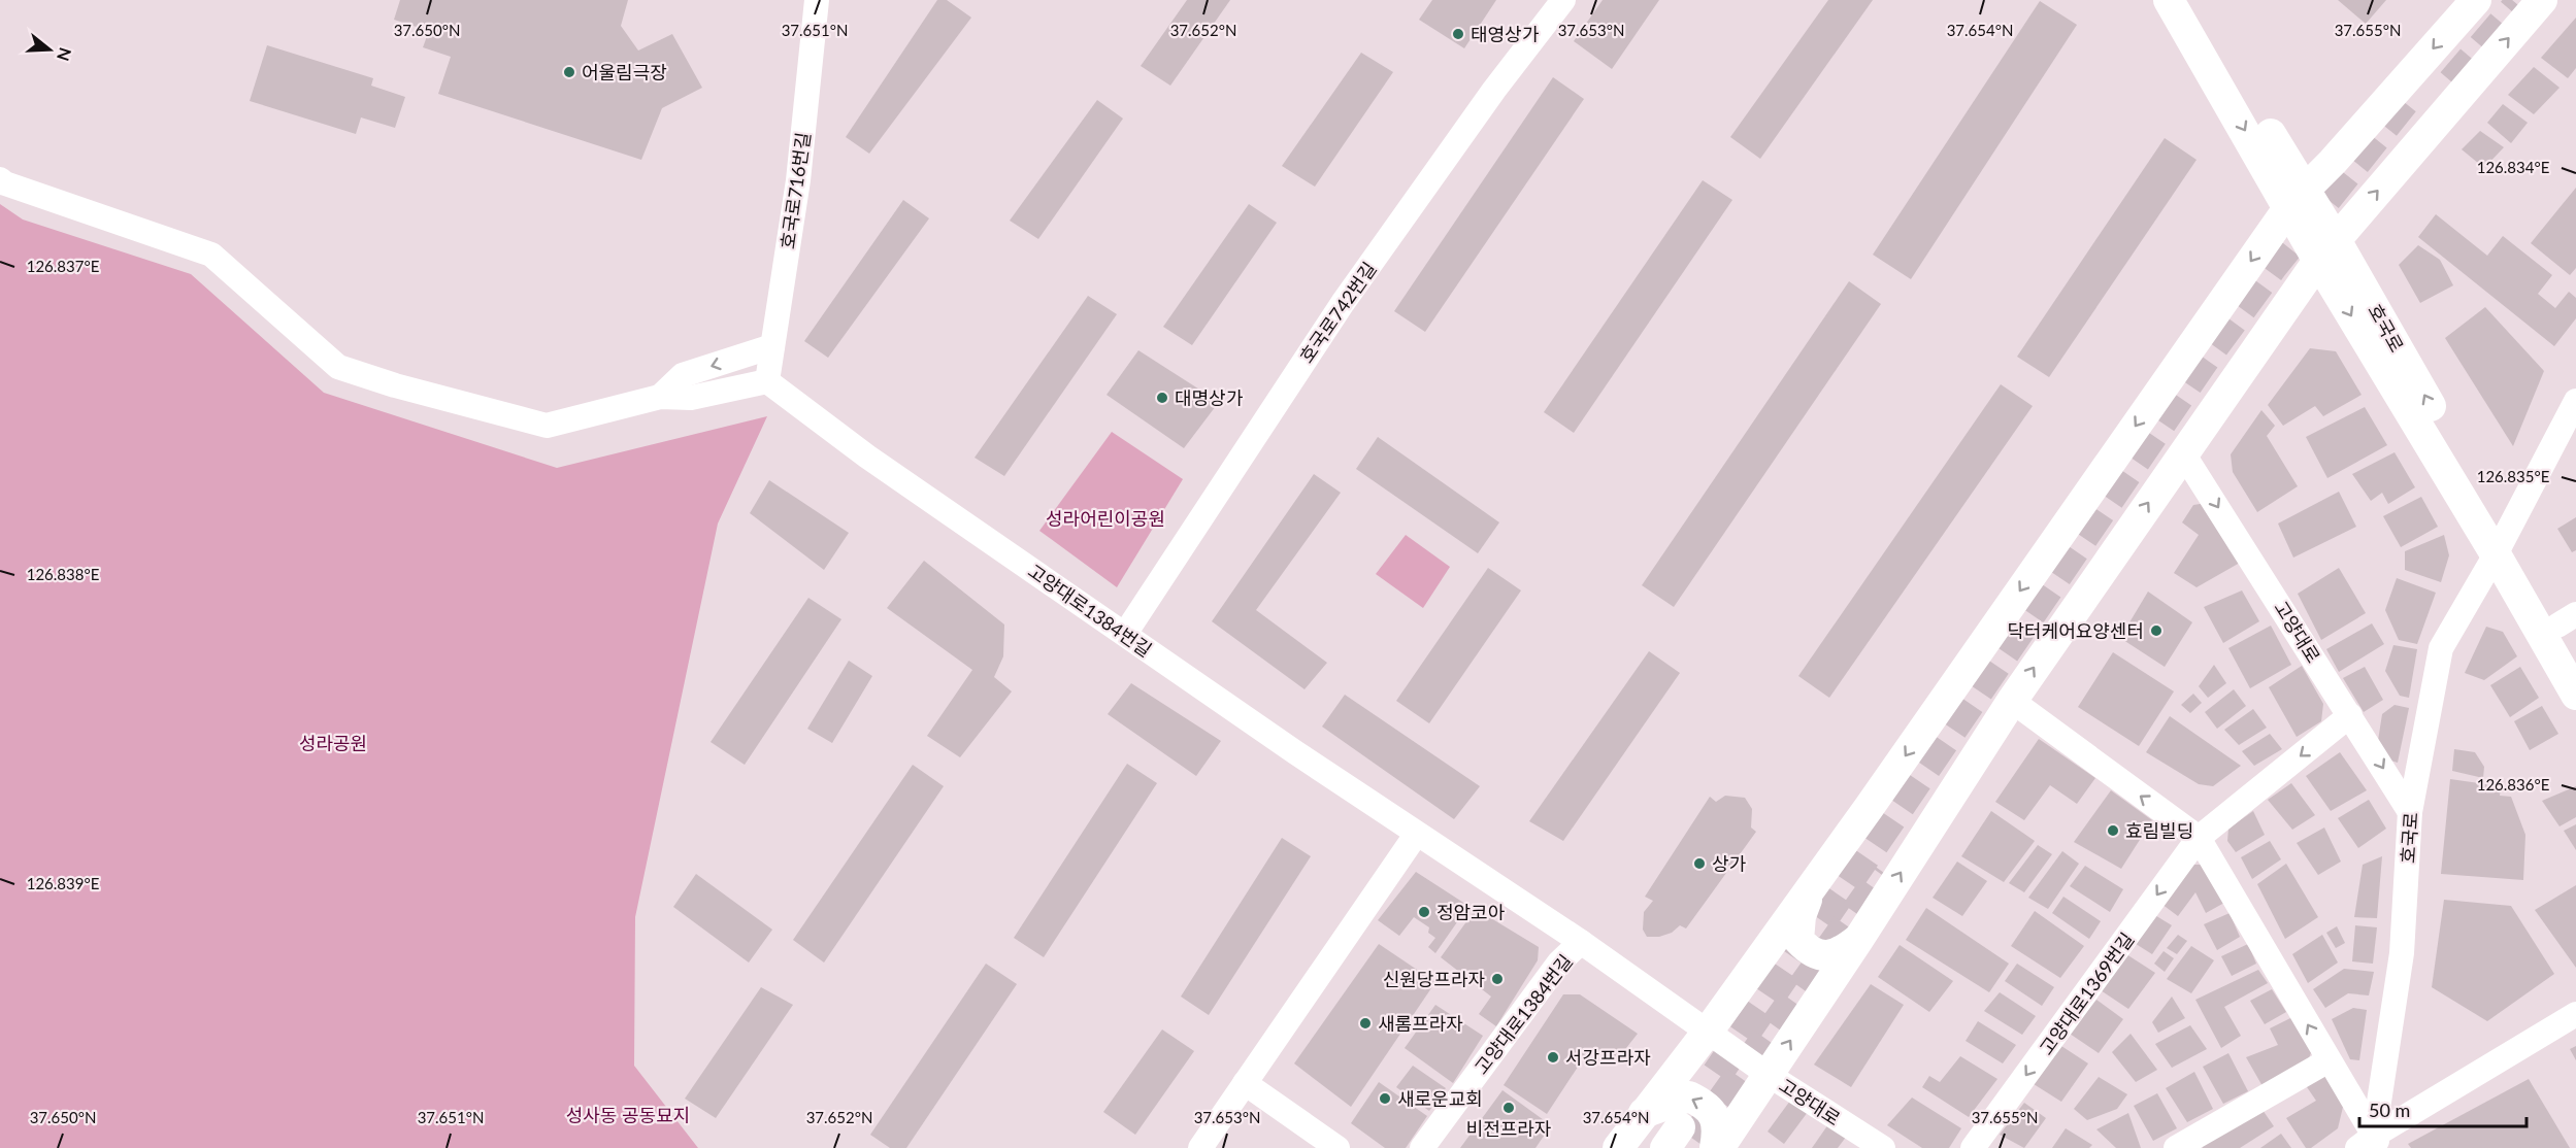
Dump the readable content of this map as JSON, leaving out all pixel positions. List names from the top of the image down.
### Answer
{
  "streets": {
    "main road": ["호국로"],
    "street": [
      "호국로716번길",
      "호국로742번길",
      "고양대로1384번길",
      "고양대로",
      "고양대로1369번길"
    ]
  },
  "crossings": [
    ["호국로716번길", "고양대로1384번길"],
    ["호국로742번길", "고양대로1384번길"],
    ["호국로", "고양대로"],
    ["고양대로1384번길", "고양대로"],
    ["고양대로", "고양대로1369번길"]
  ],
  "one_way": ["고양대로1369번길"],
  "parks": ["성라어린이공원", "성라공원", "성사동 공동묘지"],
  "places": [
    "태영상가",
    "어울림극장",
    "대명상가",
    "닥터케어요양센터",
    "효림빌딩",
    "상가",
    "정암코아",
    "신원당프라자",
    "새롬프라자",
    "서강프라자",
    "새로운교회",
    "비전프라자"
  ],
  "scale_bar": "50 m",
  "north": "right",
  "coordinates": [
    "37.650°N",
    "37.651°N",
    "37.652°N",
    "37.653°N",
    "37.654°N",
    "37.655°N",
    "126.834°E",
    "126.837°E",
    "126.835°E",
    "126.838°E",
    "126.836°E",
    "126.839°E"
  ]
}
